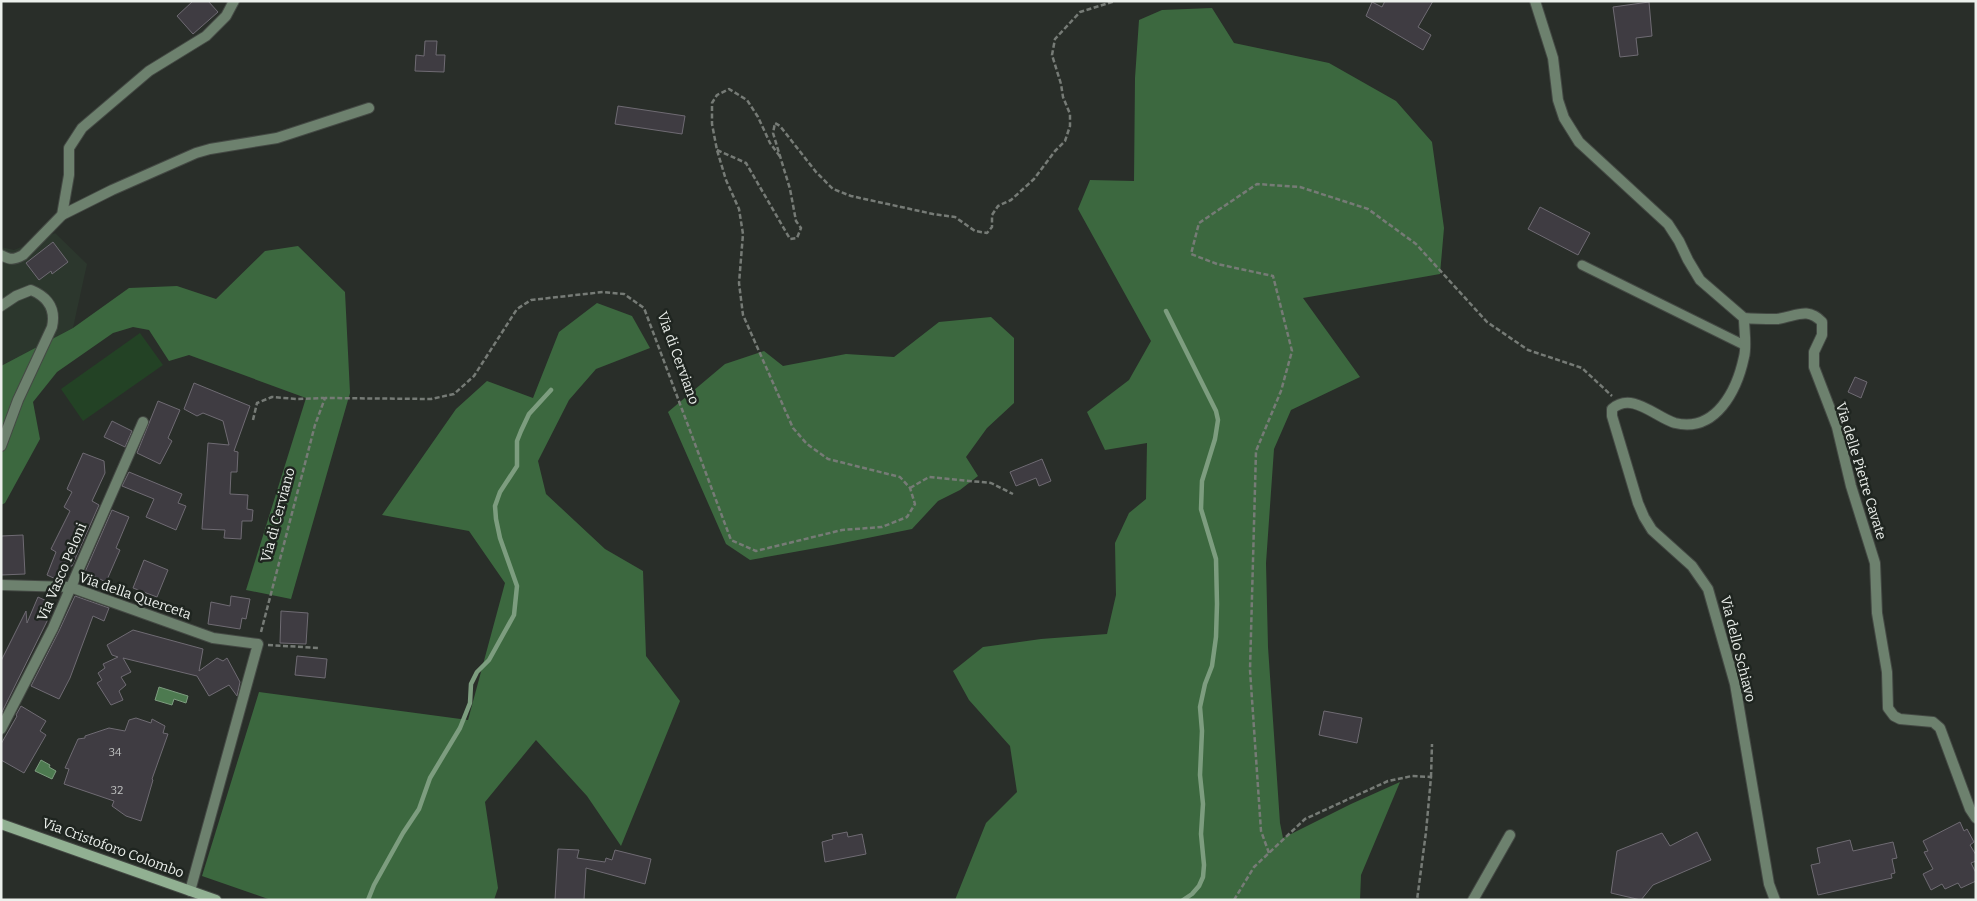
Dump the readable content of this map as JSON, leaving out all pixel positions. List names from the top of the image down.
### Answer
{
  "streets": {
    "main road": ["Via Cristoforo Colombo"],
    "street": [
      "Via delle Pietre Cavate",
      "Via Vasco Peloni",
      "Via della Querceta",
      "Via dello Schiavo"
    ],
    "path": ["Via di Cerviano"]
  },
  "crossings": [
    ["Via di Cerviano", "Via della Querceta"],
    ["Via Vasco Peloni", "Via della Querceta"]
  ],
  "house_numbers": ["34", "32"]
}
